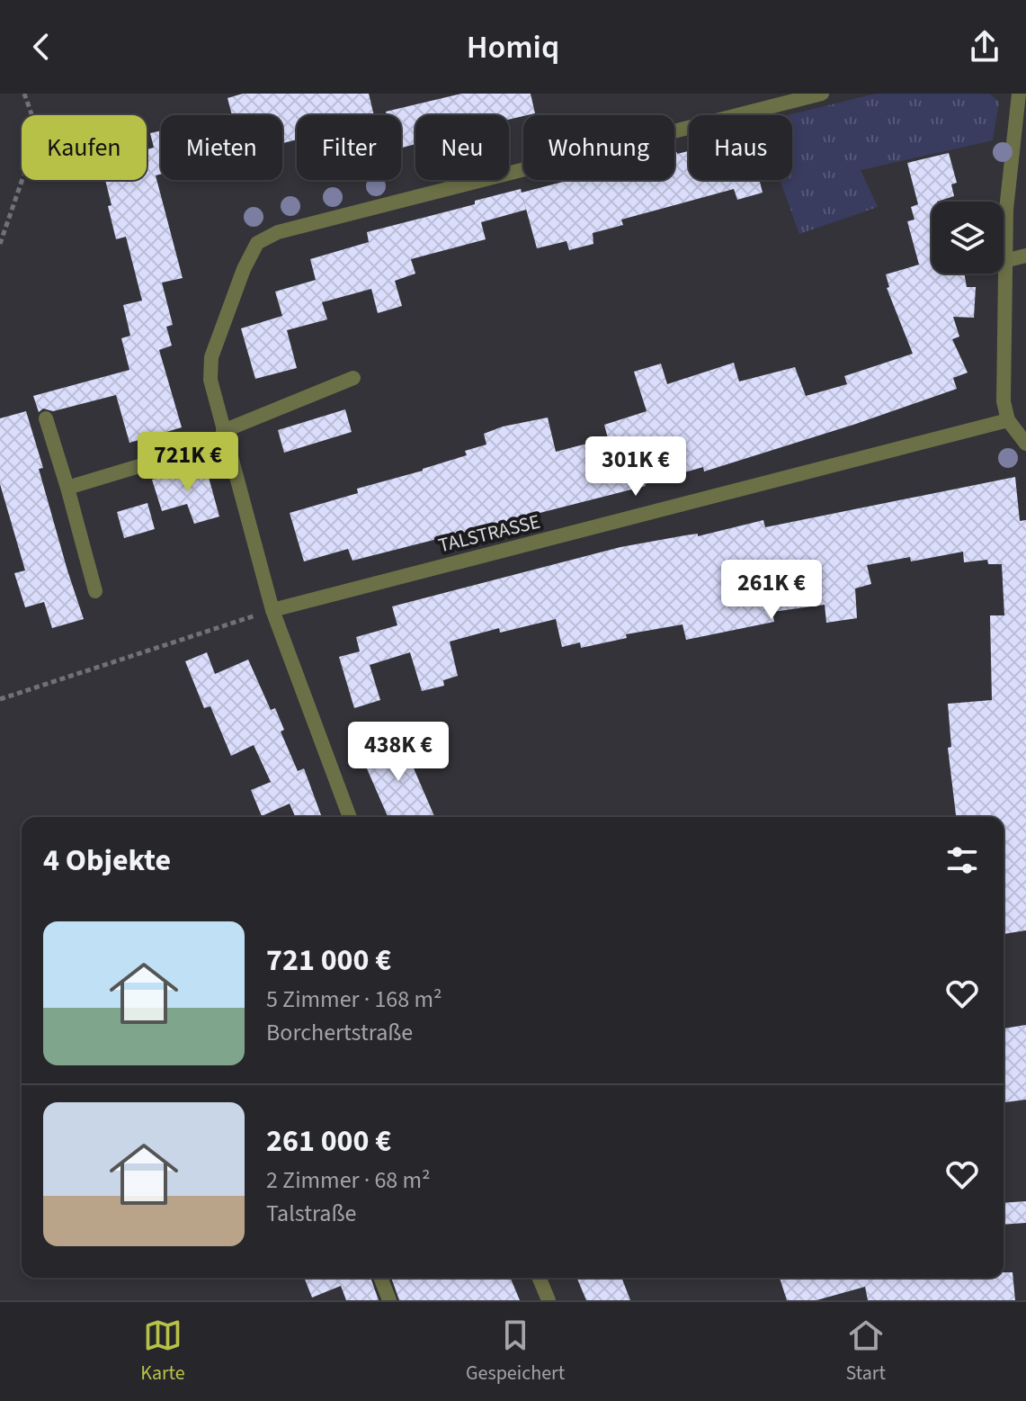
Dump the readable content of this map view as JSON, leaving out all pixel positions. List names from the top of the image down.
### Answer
{
  "streets": {
    "street": ["TALSTRASSE"]
  },
  "page": {
    "header": "Homiq",
    "chip": [
      "Kaufen",
      "Mieten",
      "Filter",
      "Neu",
      "Wohnung",
      "Haus"
    ],
    "price": [
      "721K €",
      "301K €",
      "261K €",
      "438K €"
    ],
    "heading": "4 Objekte",
    "list": [
      {
        "name": "721 000 €",
        "note": "5 Zimmer · 168 m² · Borchertstraße"
      },
      {
        "name": "261 000 €",
        "note": "2 Zimmer · 68 m² · Talstraße"
      }
    ],
    "tabs": ["Karte", "Gespeichert", "Start"]
  }
}
